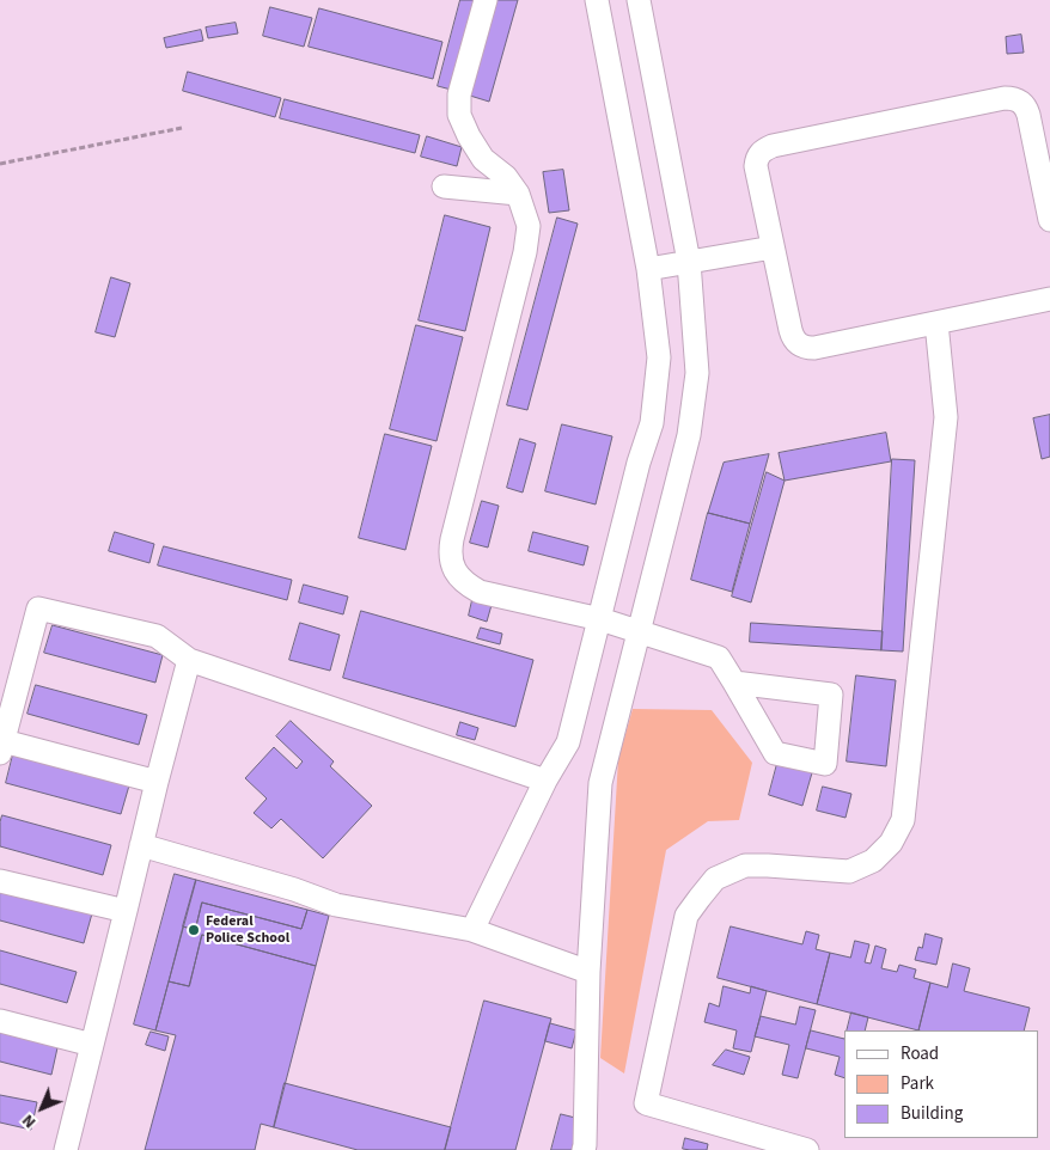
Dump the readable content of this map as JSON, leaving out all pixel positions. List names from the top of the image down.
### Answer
{
  "places": ["Federal Police School"],
  "legend": ["Road", "Park", "Building"],
  "north": "bottom left"
}
